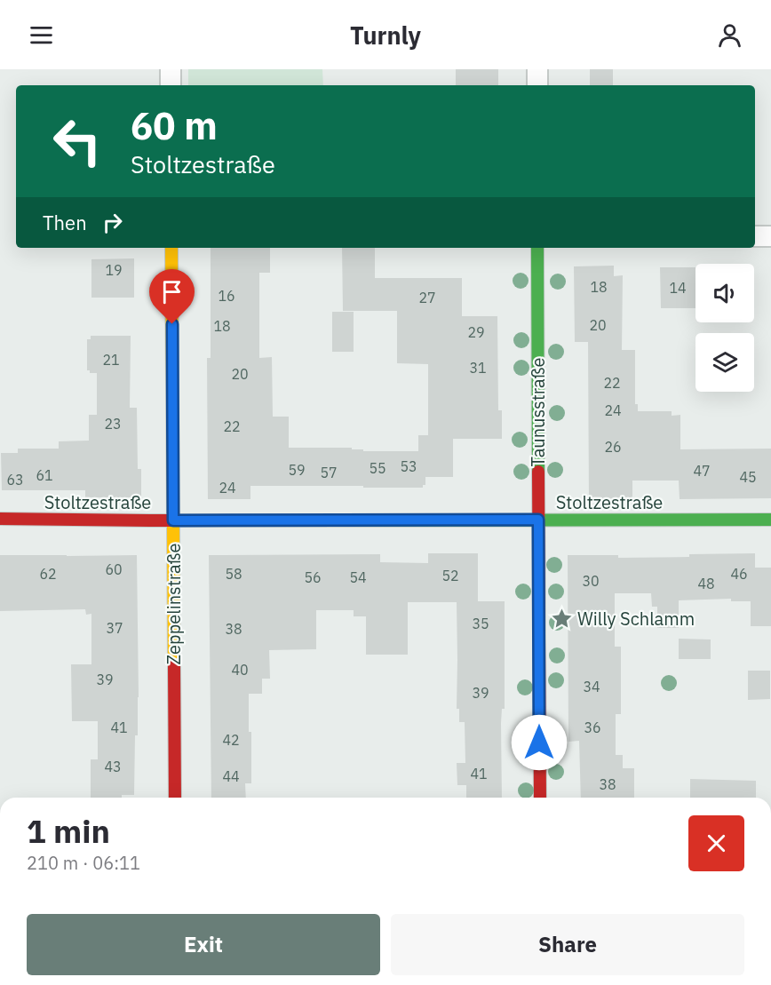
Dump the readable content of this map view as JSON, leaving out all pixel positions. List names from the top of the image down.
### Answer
{
  "streets": {
    "street": ["Taunusstraße", "Stoltzestraße", "Zeppelinstraße"]
  },
  "crossings": [
    ["Taunusstraße", "Stoltzestraße"],
    ["Stoltzestraße", "Zeppelinstraße"]
  ],
  "places": {
    "place": ["Willy Schlamm"]
  },
  "house_numbers": [
    "19",
    "18",
    "14",
    "16",
    "27",
    "20",
    "18",
    "29",
    "21",
    "31",
    "20",
    "22",
    "24",
    "23",
    "22",
    "26",
    "53",
    "55",
    "59",
    "47",
    "57",
    "61",
    "45",
    "63",
    "24",
    "60",
    "62",
    "58",
    "46",
    "52",
    "56",
    "54",
    "30",
    "48",
    "35",
    "37",
    "38",
    "40",
    "39",
    "34",
    "39",
    "41",
    "36",
    "42",
    "43",
    "41",
    "44",
    "38"
  ],
  "page": {
    "header": "Turnly",
    "turn": ["60 m", "Stoltzestraße"],
    "then": "Then",
    "heading": ["1 min", "210 m · 06:11"],
    "buttons": ["Exit", "Share"]
  }
}
